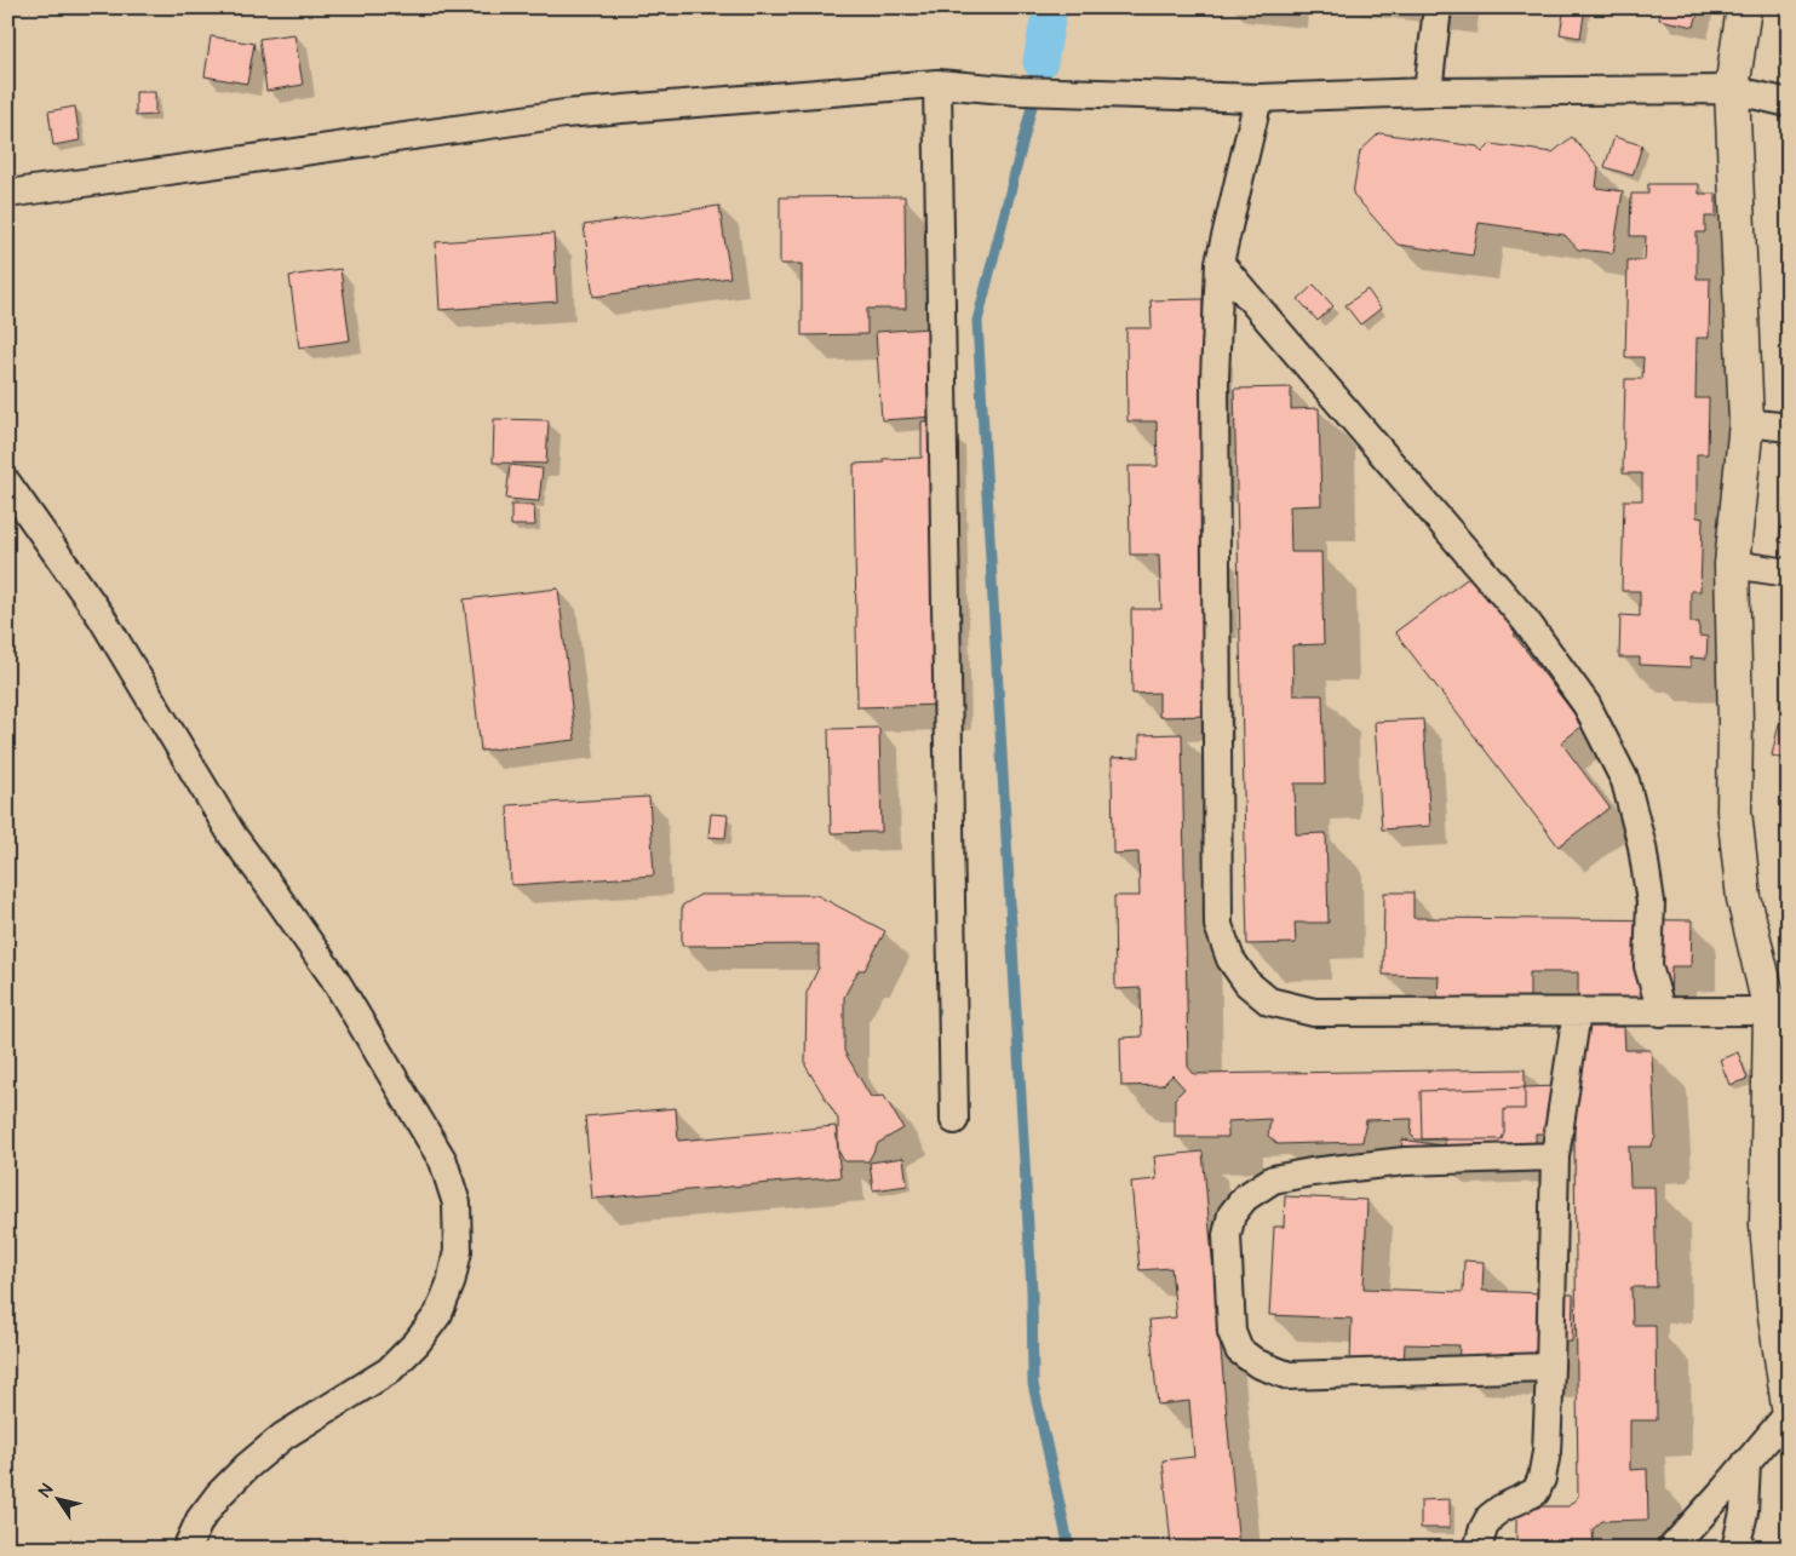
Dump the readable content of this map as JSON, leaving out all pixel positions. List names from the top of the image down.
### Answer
{
  "north": "top left"
}
